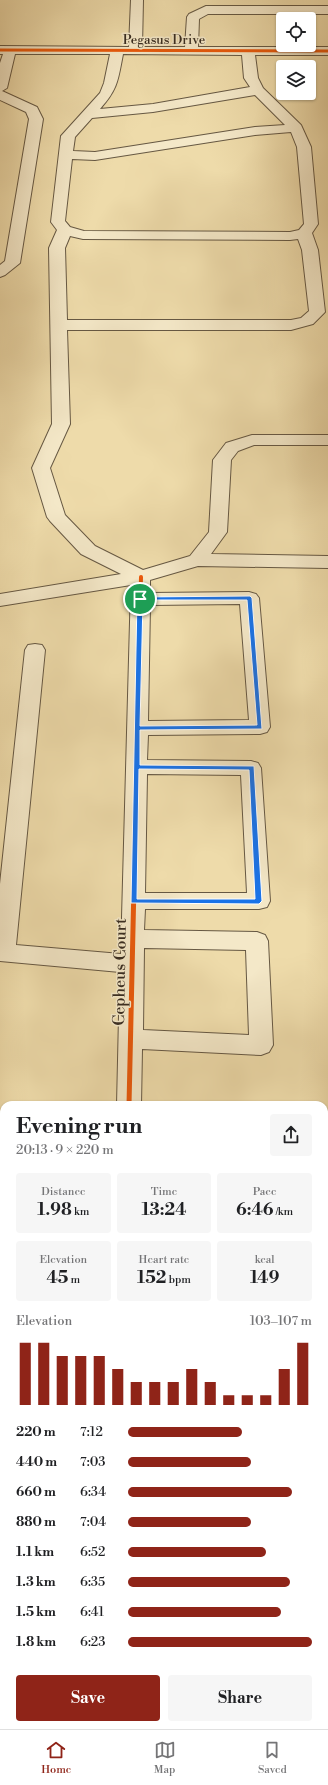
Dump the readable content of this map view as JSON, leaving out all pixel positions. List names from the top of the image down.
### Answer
{
  "streets": {
    "street": ["Pegasus Drive", "Cepheus Court"]
  },
  "page": {
    "heading": ["Evening run", "20:13 · 9 × 220 m"],
    "stats": [
      ["Distance", "1.98 km"],
      ["Time", "13:24"],
      ["Pace", "6:46 /km"],
      ["Elevation", "45 m"],
      ["Heart rate", "152 bpm"],
      ["kcal", "149"]
    ],
    "chart": ["Elevation", "103–107 m"],
    "list": [
      {
        "name": "220 m",
        "note": "7:12"
      },
      {
        "name": "440 m",
        "note": "7:03"
      },
      {
        "name": "660 m",
        "note": "6:34"
      },
      {
        "name": "880 m",
        "note": "7:04"
      },
      {
        "name": "1.1 km",
        "note": "6:52"
      },
      {
        "name": "1.3 km",
        "note": "6:35"
      },
      {
        "name": "1.5 km",
        "note": "6:41"
      },
      {
        "name": "1.8 km",
        "note": "6:23"
      }
    ],
    "buttons": ["Save", "Share"],
    "tabs": ["Home", "Map", "Saved"]
  }
}
